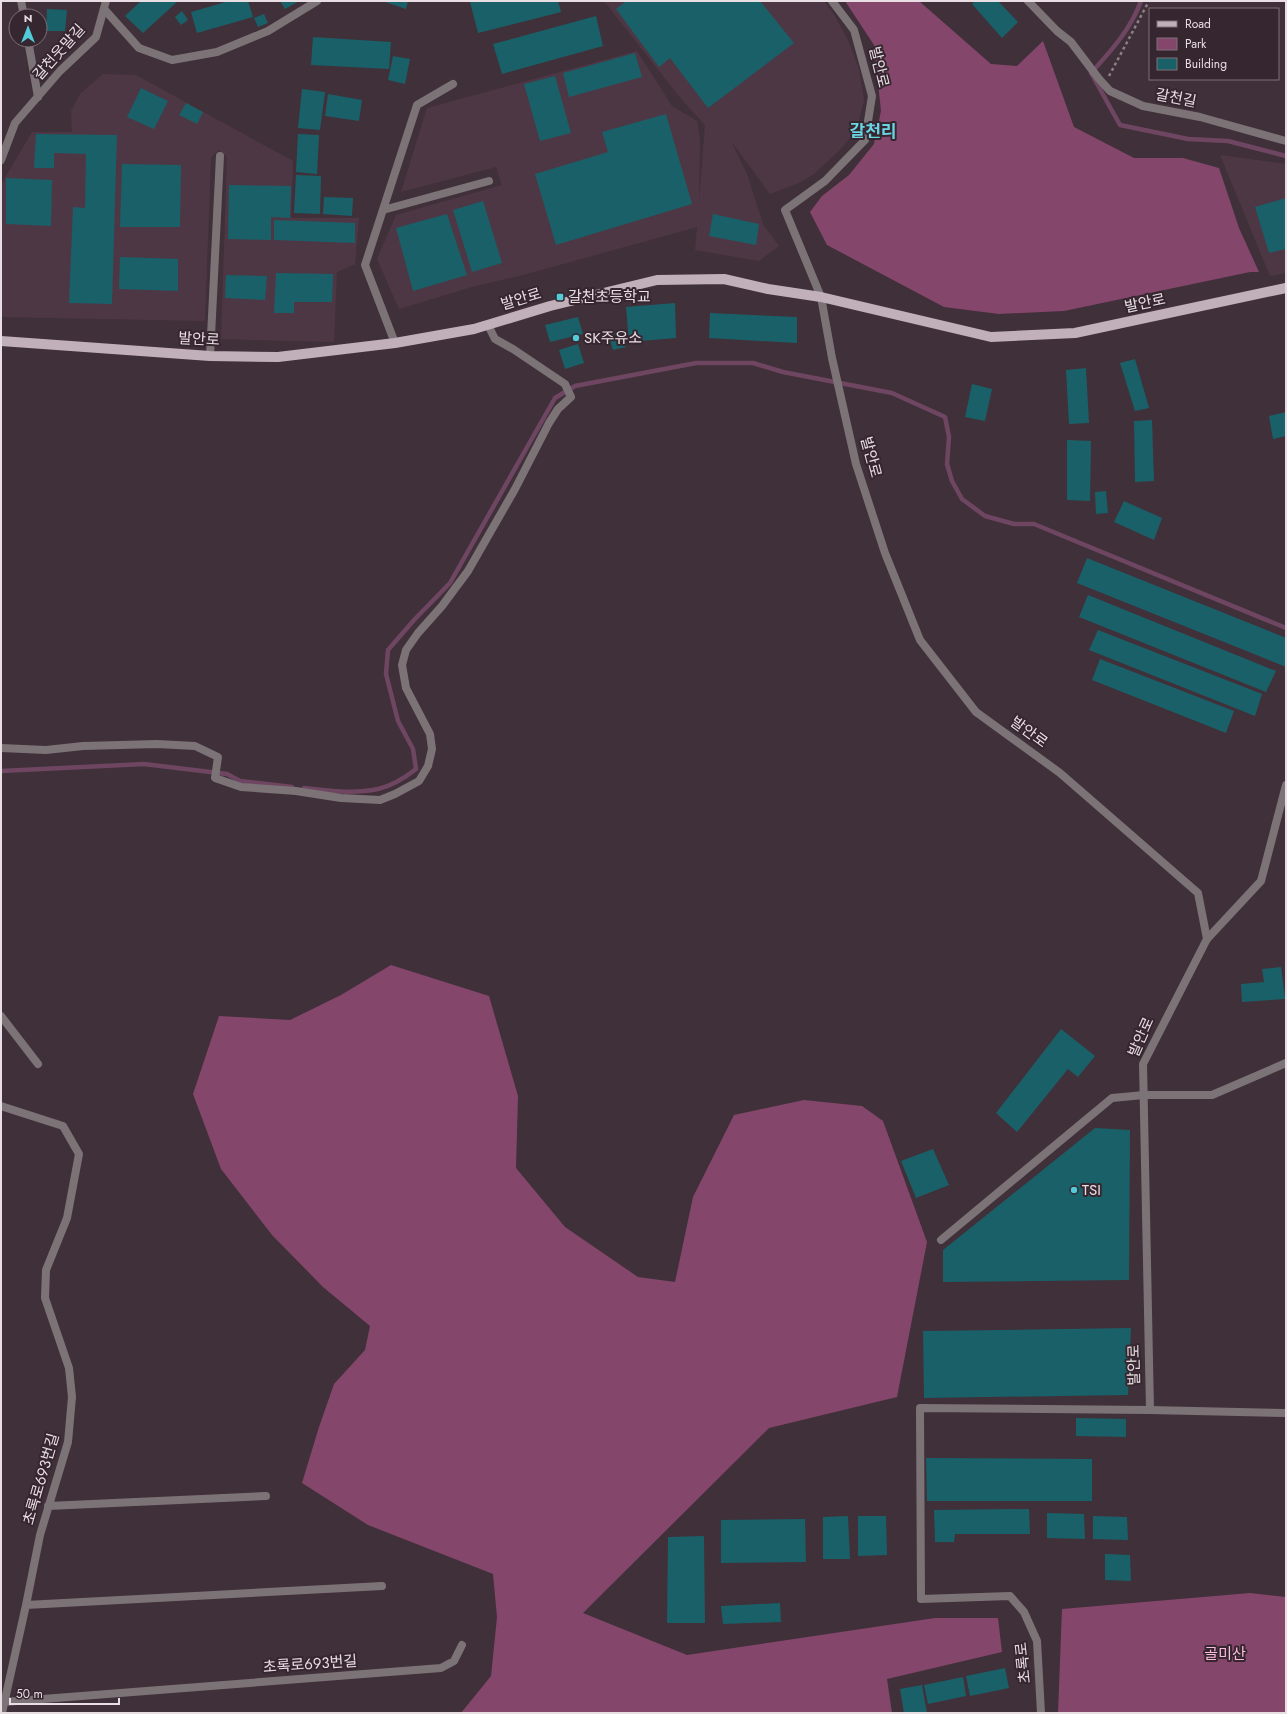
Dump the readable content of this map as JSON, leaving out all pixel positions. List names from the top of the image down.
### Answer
{
  "streets": {
    "main road": ["발안로"],
    "street": [
      "갈천웃말길",
      "갈천길",
      "초록로693번길",
      "초록로"
    ]
  },
  "crossings": [
    ["발안로", "초록로"]
  ],
  "districts": ["갈천리"],
  "parks": ["골미산"],
  "places": {
    "transit": ["갈천초등학교"],
    "other": ["SK주유소", "TSI"]
  },
  "legend": ["Road", "Park", "Building"],
  "scale_bar": "50 m",
  "north": "top"
}
